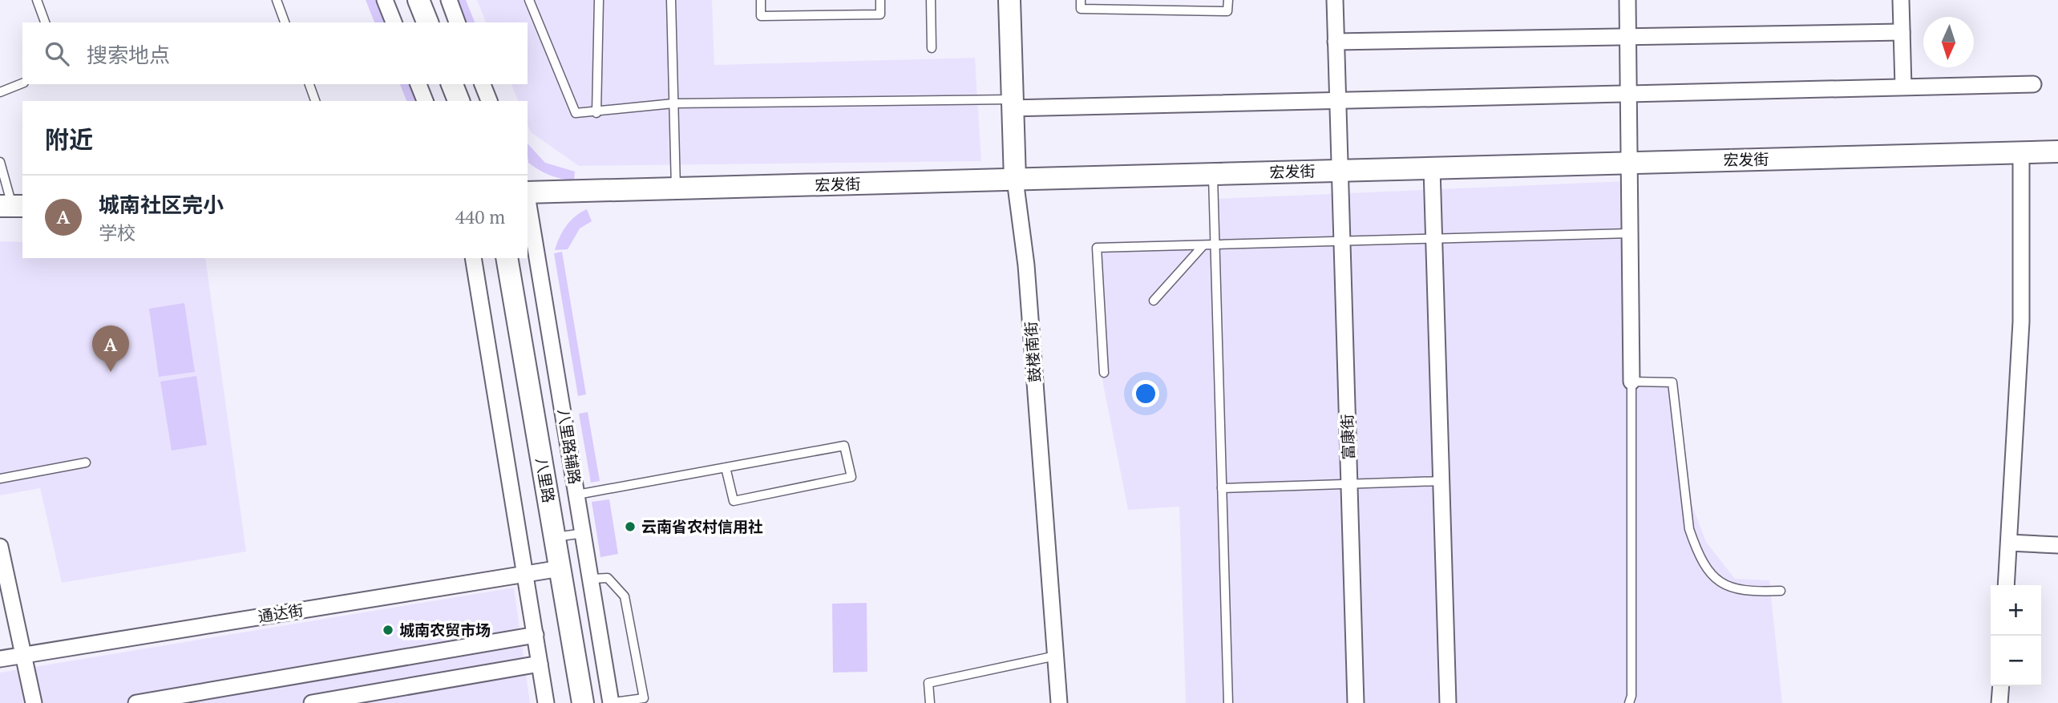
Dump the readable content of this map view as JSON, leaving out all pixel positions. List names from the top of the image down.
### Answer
{
  "streets": {
    "street": [
      "宏发街",
      "鼓楼南街",
      "富康街",
      "八里路辅路",
      "八里路",
      "通达街"
    ]
  },
  "crossings": [
    ["宏发街", "鼓楼南街"],
    ["宏发街", "富康街"],
    ["八里路", "通达街"]
  ],
  "places": ["云南省农村信用社", "城南农贸市场"],
  "north": "bottom",
  "page": {
    "search": "搜索地点",
    "heading": "附近",
    "list": [
      {
        "mark": "A",
        "name": "城南社区完小",
        "note": "学校",
        "value": "440 m"
      }
    ],
    "pins": "A",
    "map_buttons": ["+", "−"]
  }
}
